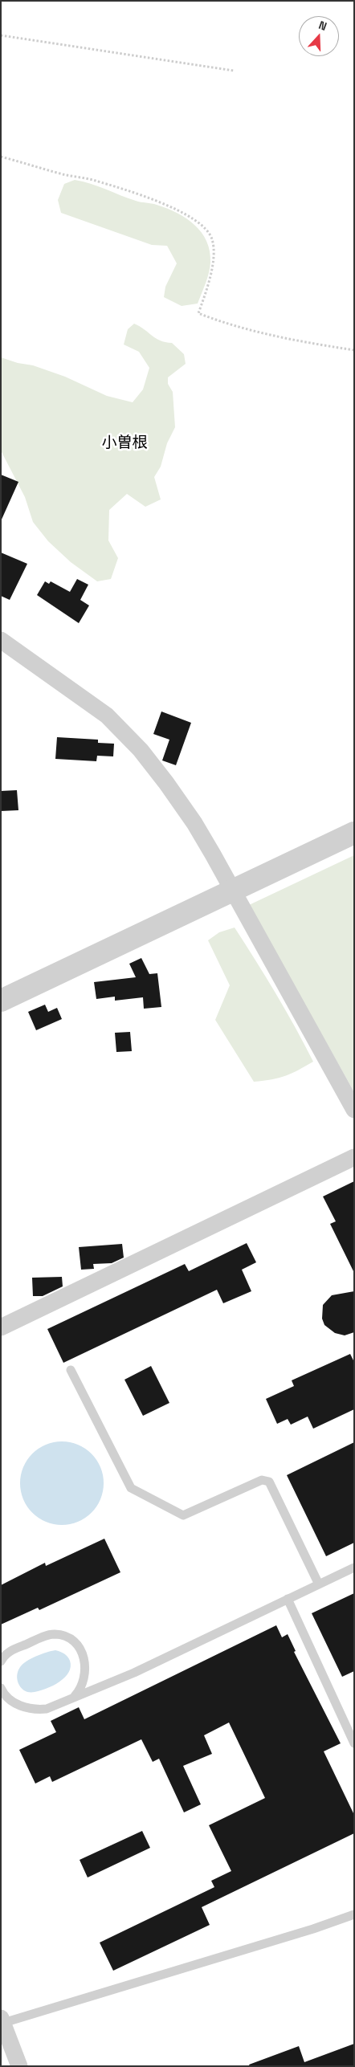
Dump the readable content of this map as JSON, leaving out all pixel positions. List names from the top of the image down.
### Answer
{
  "districts": ["小曽根"],
  "north": "top"
}
